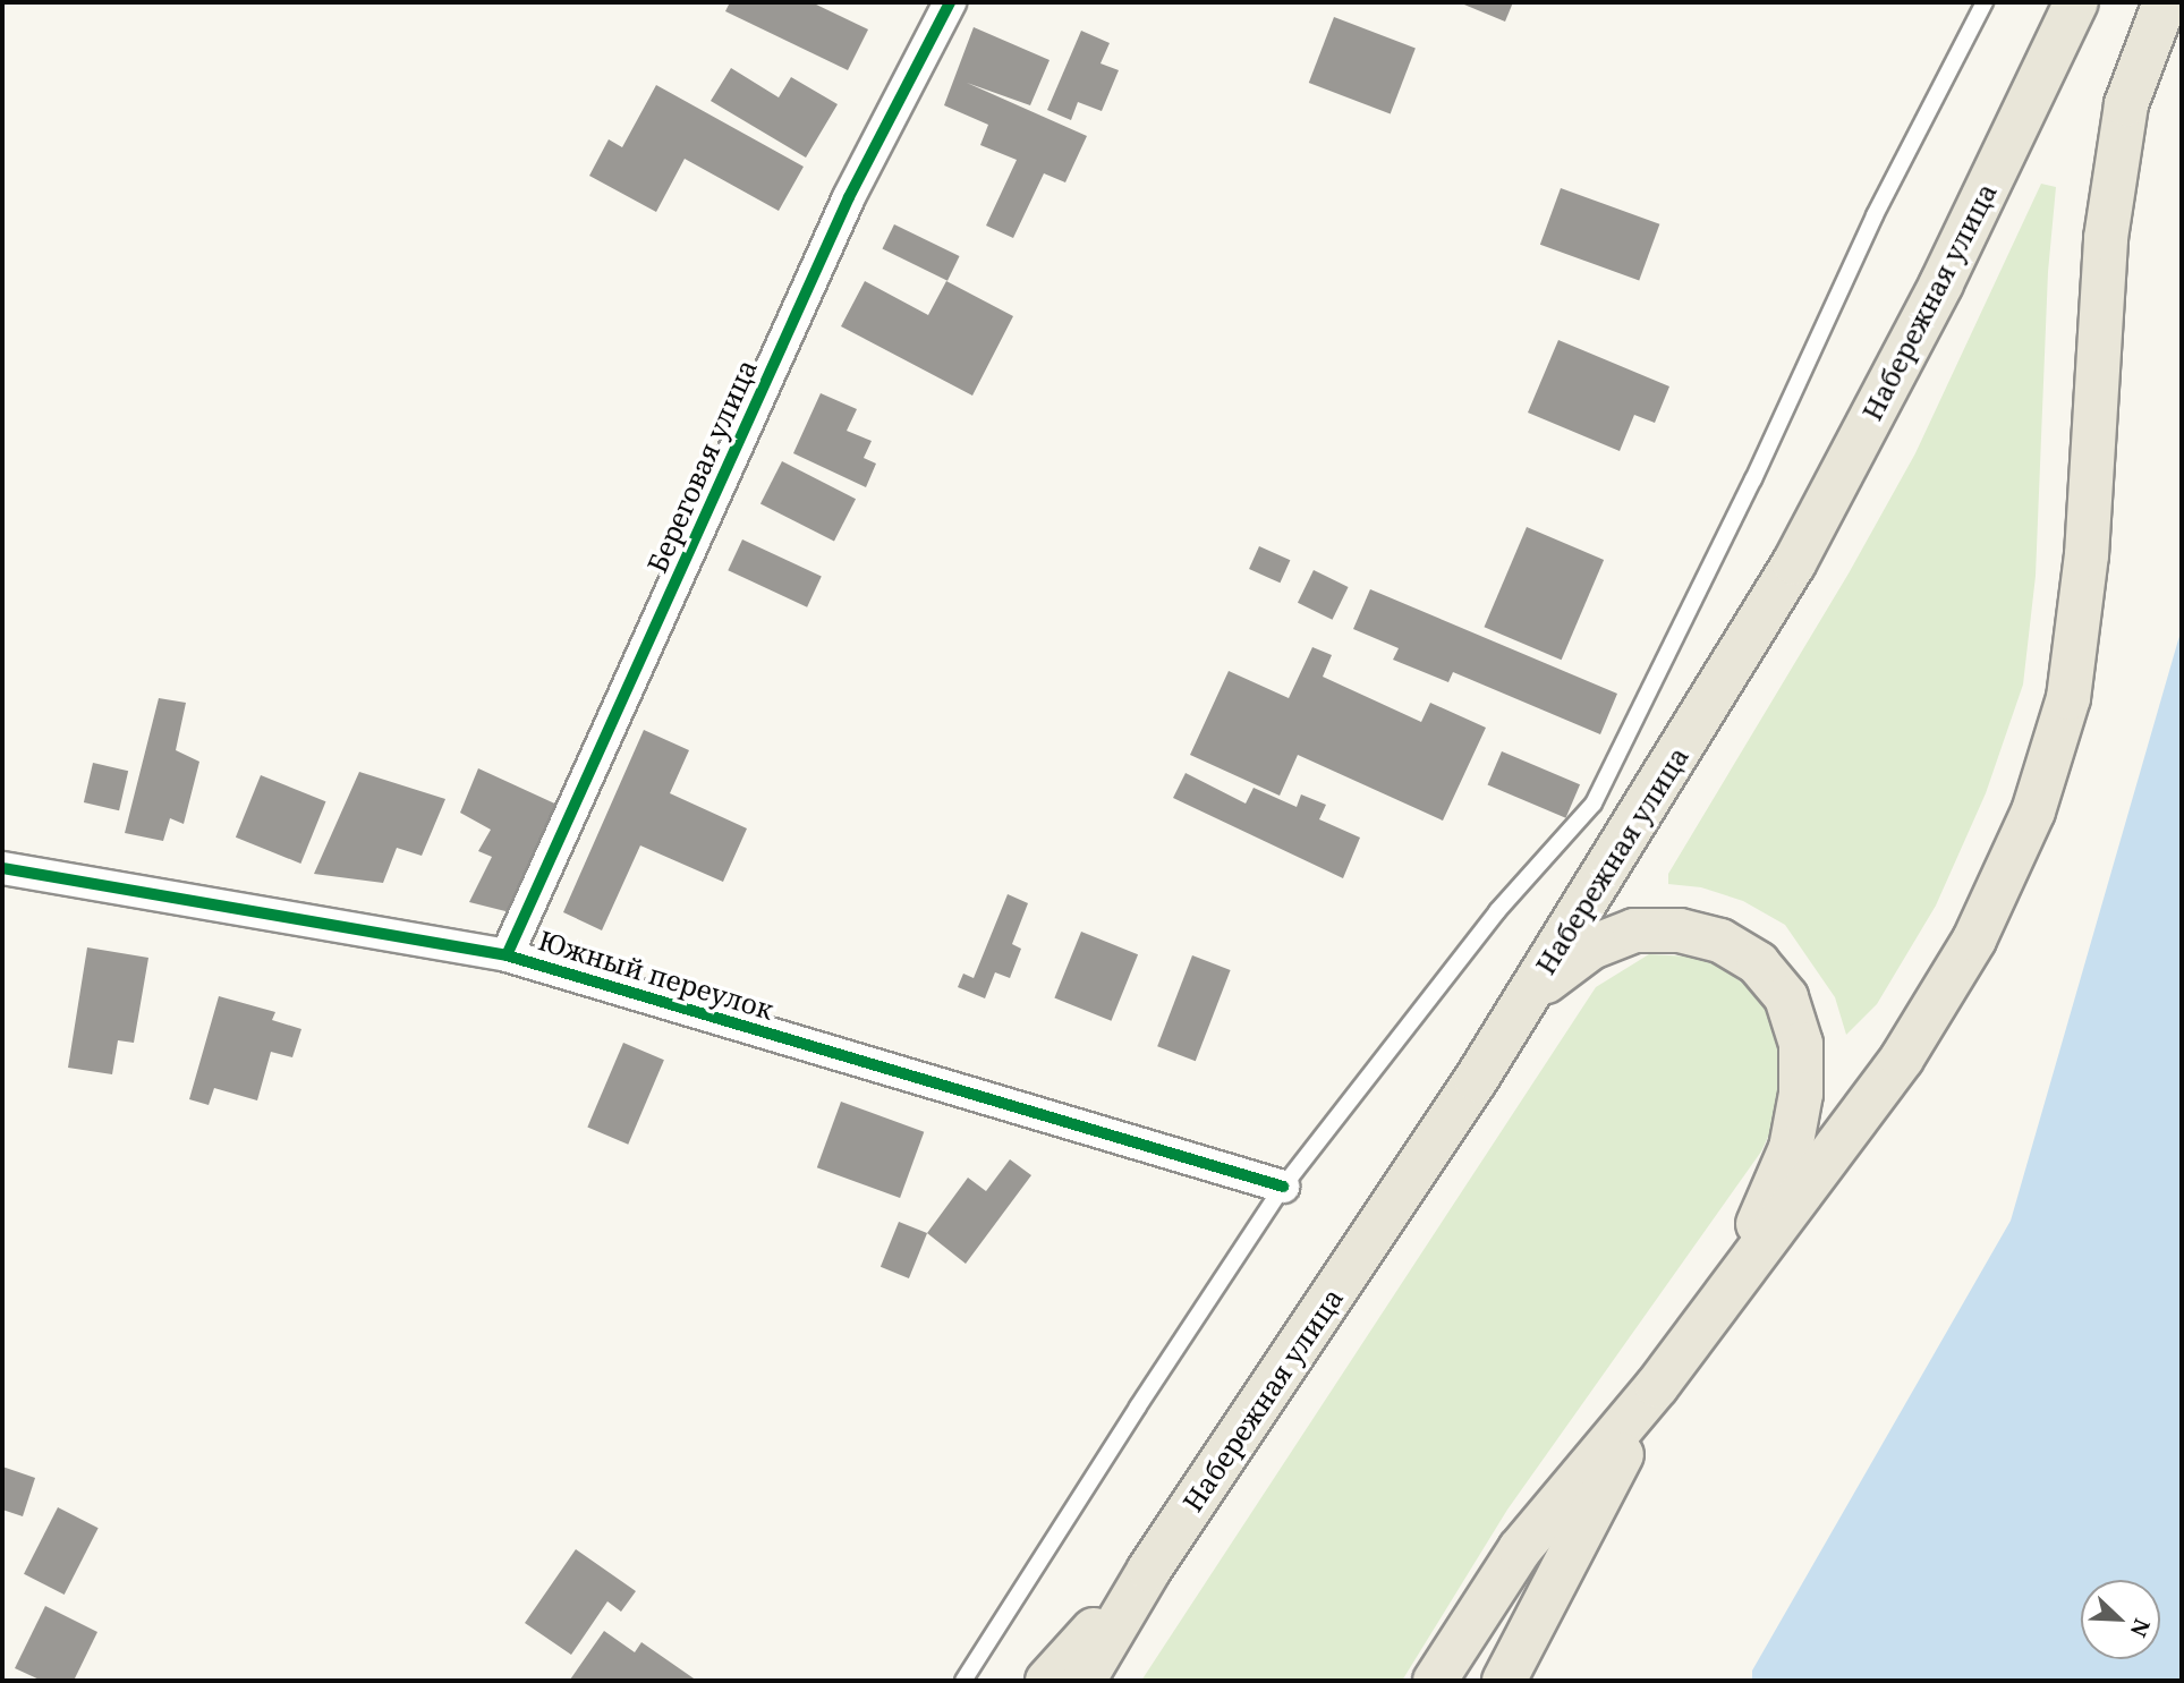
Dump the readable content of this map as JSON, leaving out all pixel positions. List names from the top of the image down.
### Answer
{
  "streets": {
    "main road": ["Набережная улица"],
    "street": ["Береговая улица", "Южный переулок"]
  },
  "crossings": [
    ["Береговая улица", "Южный переулок"]
  ],
  "north": "bottom right"
}
